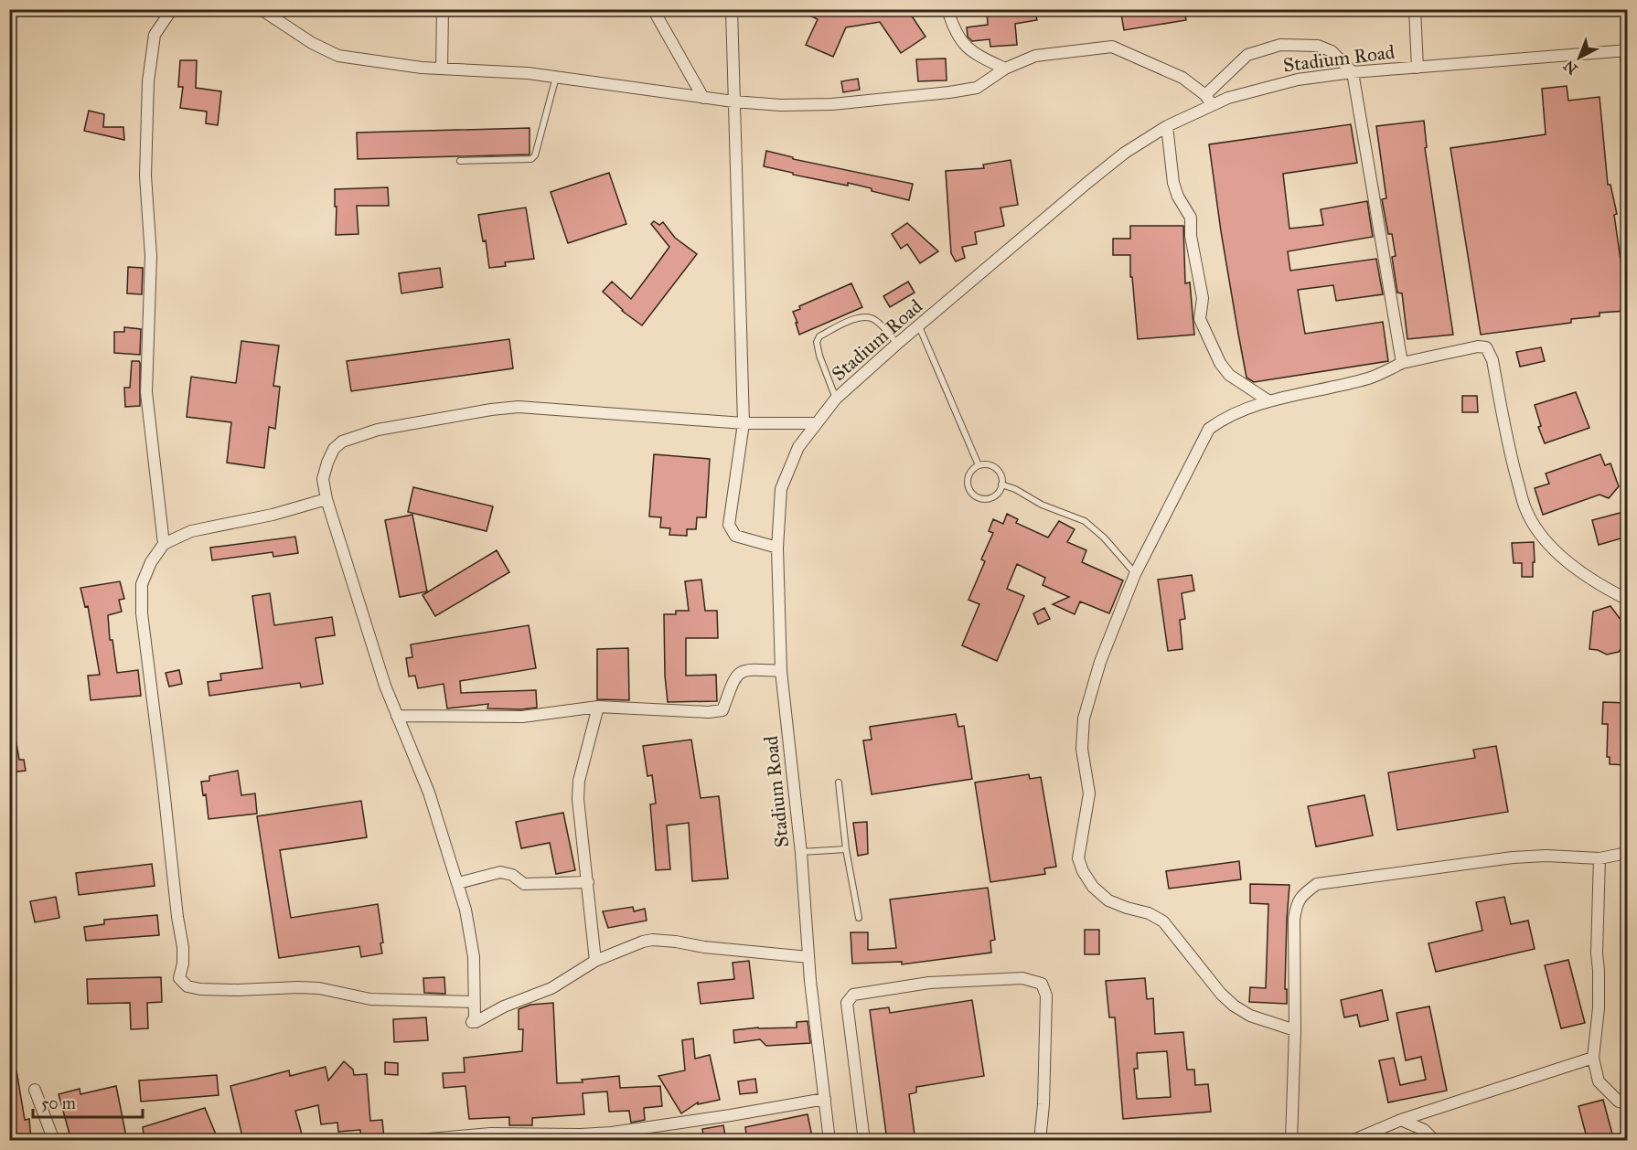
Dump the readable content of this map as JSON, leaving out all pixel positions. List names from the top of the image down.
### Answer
{
  "streets": {
    "street": ["Stadium Road"]
  },
  "scale_bar": "50 m",
  "north": "bottom left"
}
